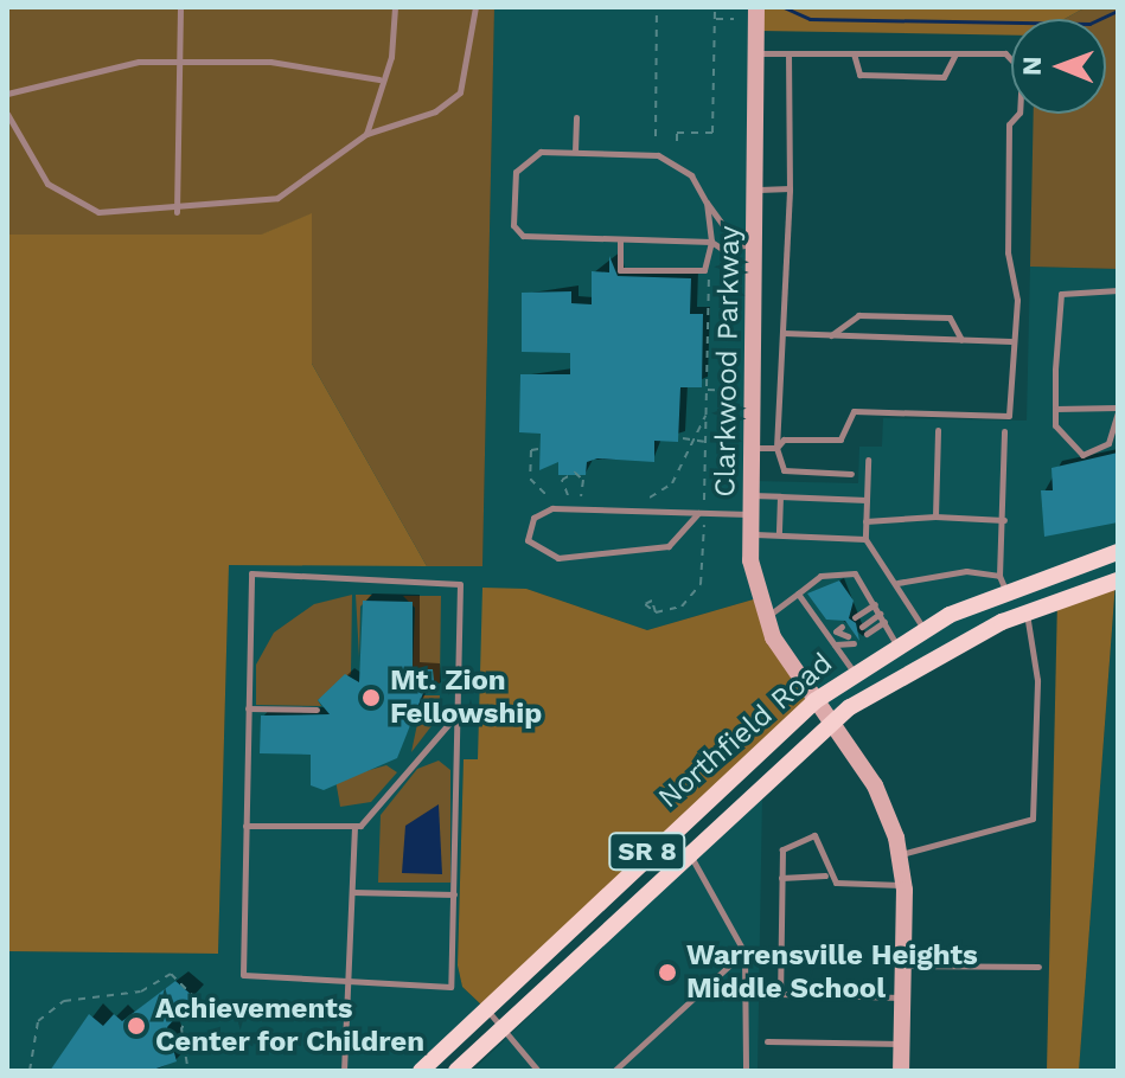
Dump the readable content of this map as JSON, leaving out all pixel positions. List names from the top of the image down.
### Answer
{
  "streets": {
    "main road": ["Northfield Road", "SR 8"],
    "street": ["Clarkwood Parkway"]
  },
  "crossings": [
    ["Clarkwood Parkway", "Northfield Road"]
  ],
  "places": ["Mt. Zion Fellowship", "Warrensville Heights Middle School", "Achievements Center for Children"],
  "north": "left"
}
